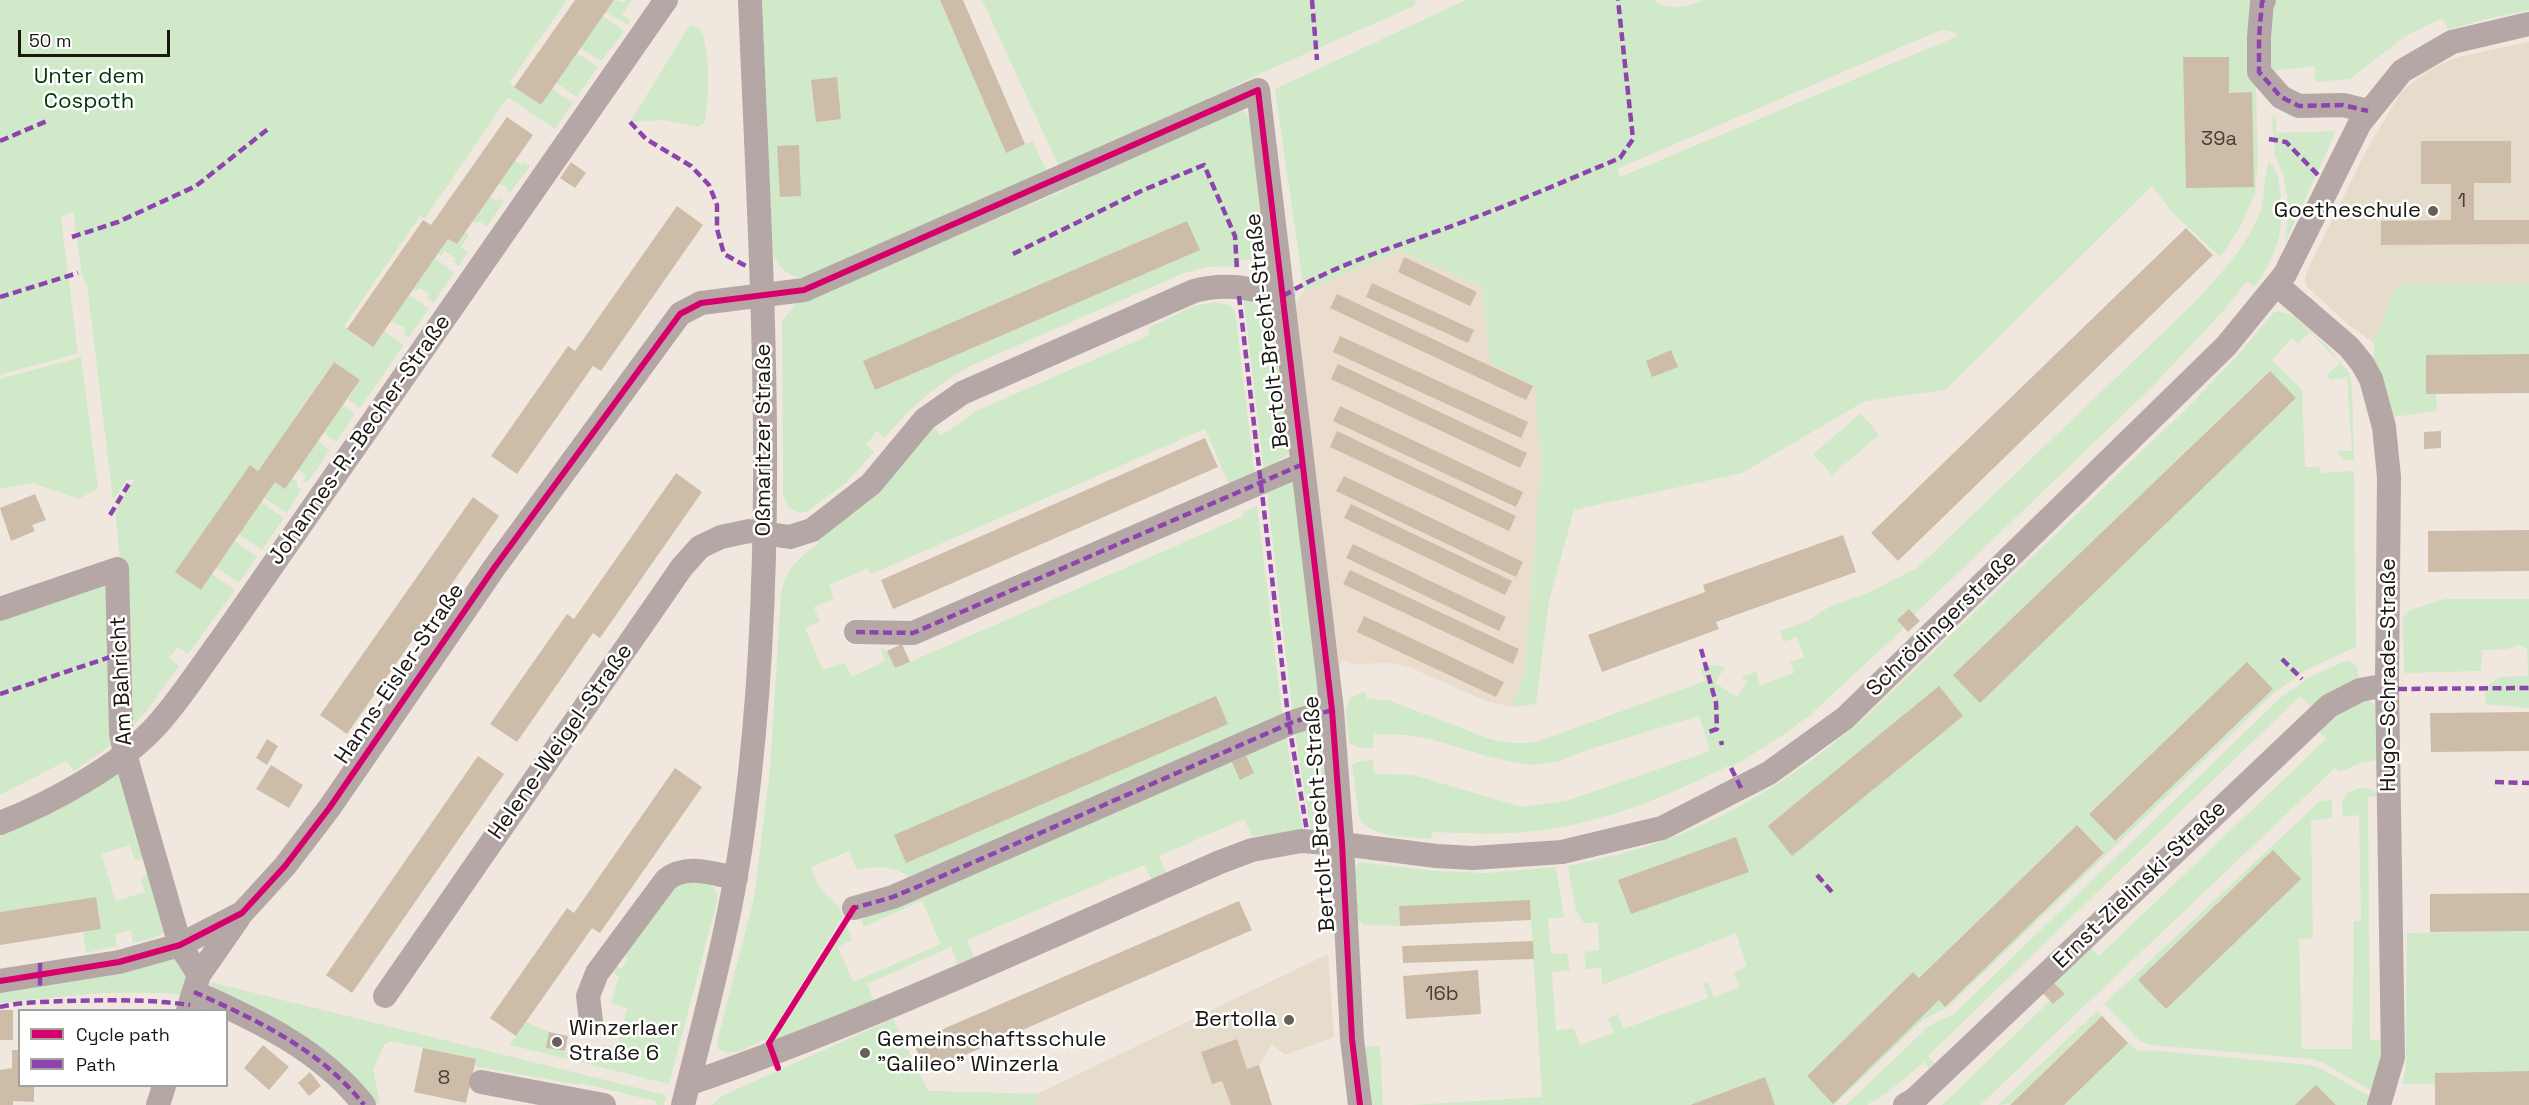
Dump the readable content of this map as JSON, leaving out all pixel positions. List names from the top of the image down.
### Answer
{
  "streets": {
    "street": [
      "Bertolt-Brecht-Straße",
      "Johannes-R.-Becher-Straße",
      "Oßmaritzer Straße",
      "Schrödingerstraße",
      "Hanns-Eisler-Straße",
      "Hugo-Schrade-Straße",
      "Am Bahricht",
      "Helene-Weigel-Straße",
      "Ernst-Zielinski-Straße"
    ]
  },
  "crossings": [
    ["Bertolt-Brecht-Straße", "Oßmaritzer Straße"],
    ["Bertolt-Brecht-Straße", "Schrödingerstraße"],
    ["Bertolt-Brecht-Straße", "Hanns-Eisler-Straße"],
    ["Bertolt-Brecht-Straße", "Helene-Weigel-Straße"],
    ["Johannes-R.-Becher-Straße", "Am Bahricht"],
    ["Oßmaritzer Straße", "Hanns-Eisler-Straße"],
    ["Oßmaritzer Straße", "Helene-Weigel-Straße"],
    ["Schrödingerstraße", "Hugo-Schrade-Straße"],
    ["Hanns-Eisler-Straße", "Am Bahricht"],
    ["Hugo-Schrade-Straße", "Ernst-Zielinski-Straße"]
  ],
  "parks": ["Unter dem Cospoth"],
  "places": [
    "Goetheschule",
    "Bertolla",
    "Winzerlaer Straße 6",
    "Gemeinschaftsschule \"Galileo\" Winzerla"
  ],
  "house_numbers": [
    "39a",
    "1",
    "16b",
    "8"
  ],
  "legend": ["Cycle path", "Path"],
  "scale_bar": "50 m"
}
